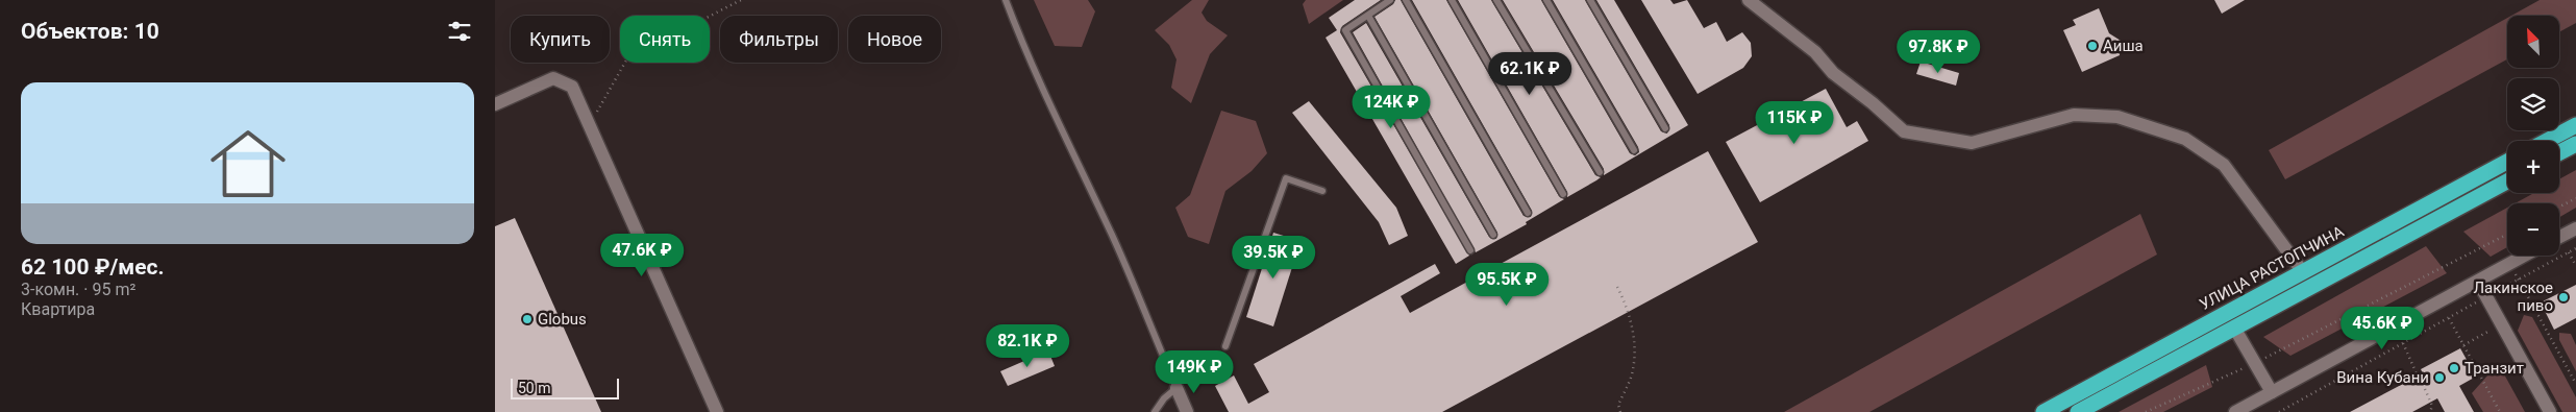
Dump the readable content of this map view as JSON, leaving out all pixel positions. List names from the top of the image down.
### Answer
{
  "streets": {
    "highway": ["УЛИЦА РАСТОПЧИНА"]
  },
  "places": [
    "Аиша",
    "Лакинское пиво",
    "Globus",
    "Транзит",
    "Вина Кубани"
  ],
  "scale_bar": "50 m",
  "north": "top left",
  "page": {
    "heading": "Объектов: 10",
    "map_buttons": ["+", "−"],
    "chip": [
      "Купить",
      "Снять",
      "Фильтры",
      "Новое"
    ],
    "price": [
      "97.8K ₽",
      "62.1K ₽",
      "124K ₽",
      "115K ₽",
      "47.6K ₽",
      "39.5K ₽",
      "95.5K ₽",
      "45.6K ₽",
      "82.1K ₽",
      "149K ₽"
    ],
    "list": [
      {
        "name": "62 100 ₽/мес.",
        "note": "3-комн. · 95 m² · Квартира"
      }
    ],
    "scale": "50 m"
  }
}
